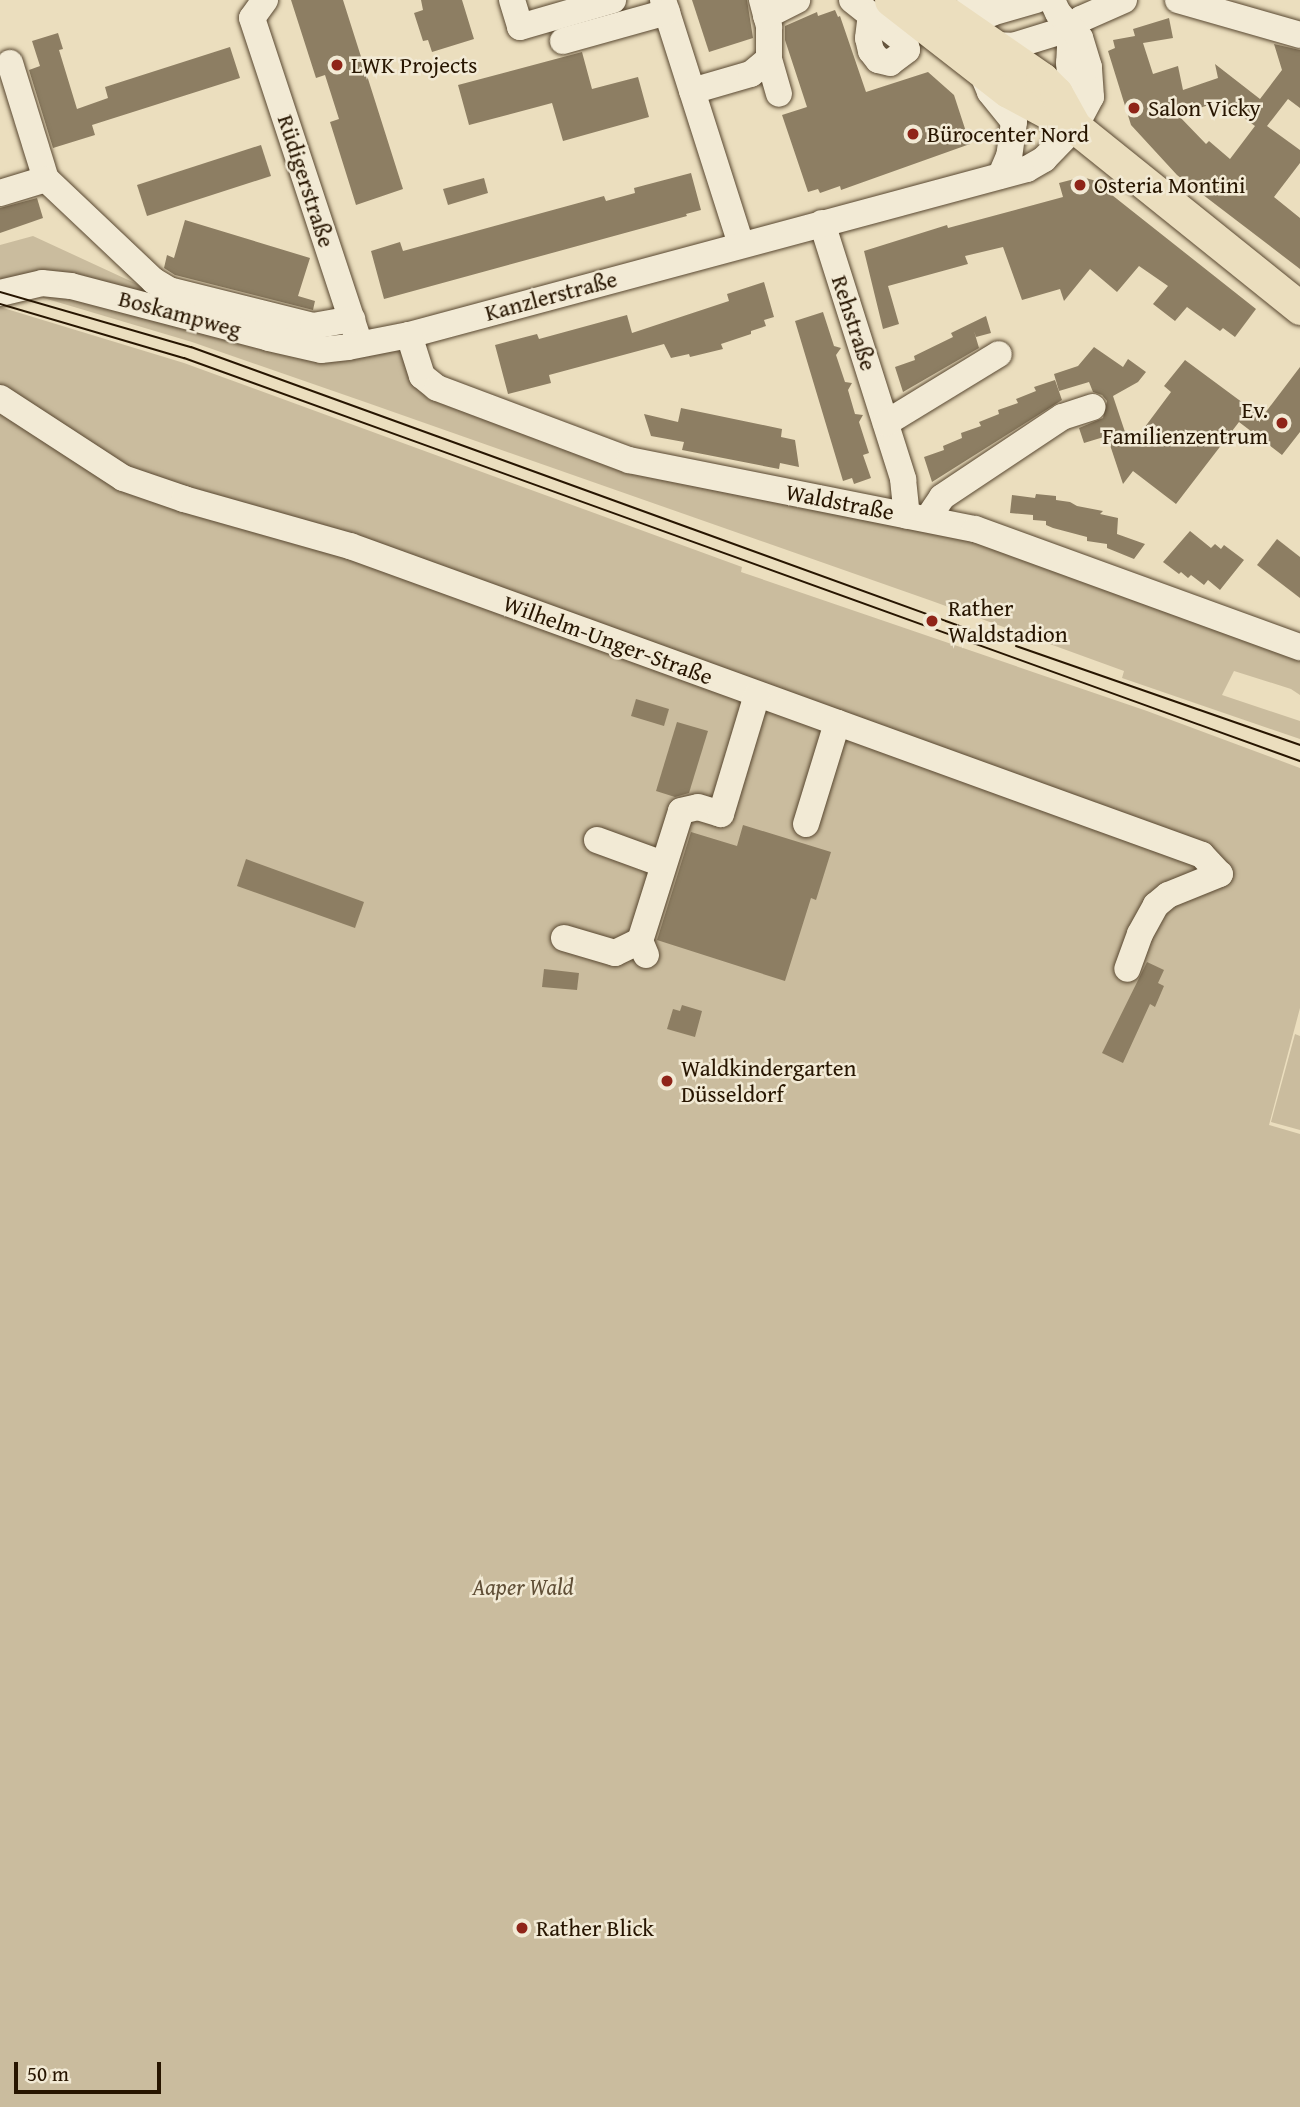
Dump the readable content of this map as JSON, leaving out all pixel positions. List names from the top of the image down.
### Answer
{
  "streets": {
    "street": [
      "Rüdigerstraße",
      "Kanzlerstraße",
      "Boskampweg",
      "Rehstraße",
      "Waldstraße",
      "Wilhelm-Unger-Straße"
    ]
  },
  "crossings": [
    ["Rüdigerstraße", "Kanzlerstraße"],
    ["Rüdigerstraße", "Boskampweg"],
    ["Kanzlerstraße", "Boskampweg"],
    ["Kanzlerstraße", "Rehstraße"],
    ["Kanzlerstraße", "Waldstraße"],
    ["Rehstraße", "Waldstraße"]
  ],
  "parks": ["Aaper Wald"],
  "places": [
    "LWK Projects",
    "Salon Vicky",
    "Bürocenter Nord",
    "Osteria Montini",
    "Ev. Familienzentrum",
    "Rather Waldstadion",
    "Waldkindergarten Düsseldorf",
    "Rather Blick"
  ],
  "scale_bar": "50 m"
}
